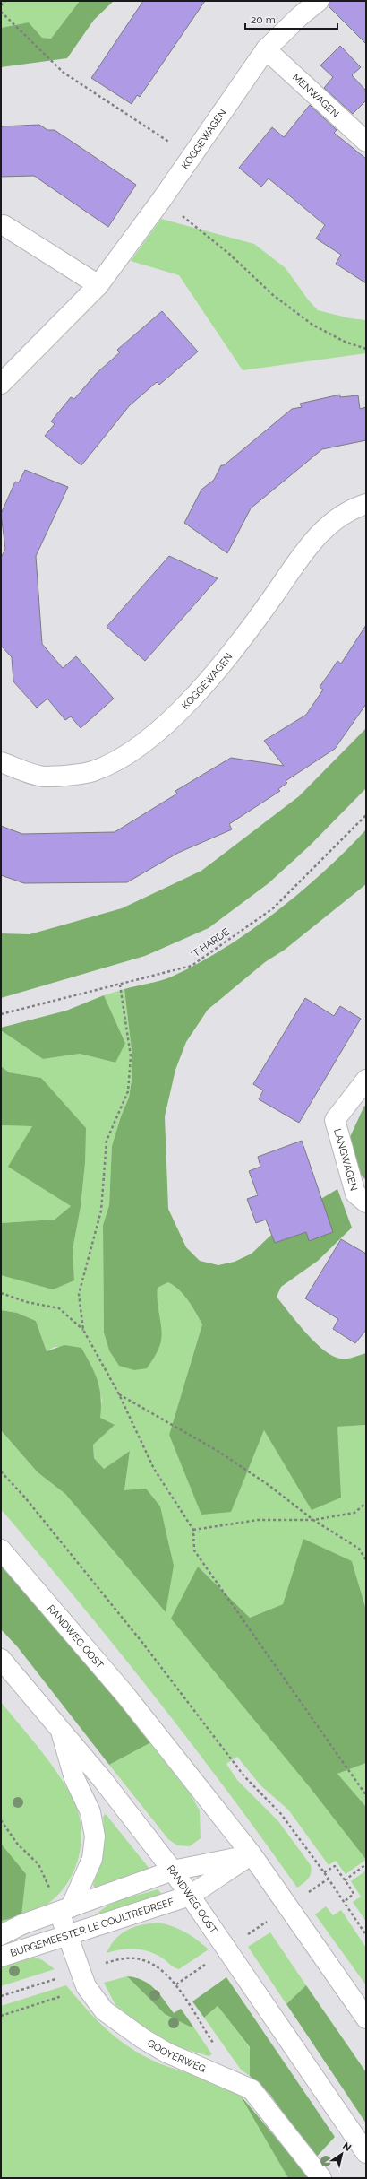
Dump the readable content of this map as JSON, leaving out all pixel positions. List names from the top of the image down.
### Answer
{
  "streets": {
    "street": [
      "MENWAGEN",
      "KOGGEWAGEN",
      "LANGWAGEN",
      "RANDWEG OOST",
      "BURGEMEESTER LE COULTREDREEF",
      "GOOYERWEG"
    ],
    "path": ["'T HARDE"]
  },
  "crossings": [
    ["MENWAGEN", "KOGGEWAGEN"],
    ["RANDWEG OOST", "BURGEMEESTER LE COULTREDREEF"],
    ["BURGEMEESTER LE COULTREDREEF", "GOOYERWEG"]
  ],
  "scale_bar": "20 m",
  "north": "top right"
}
